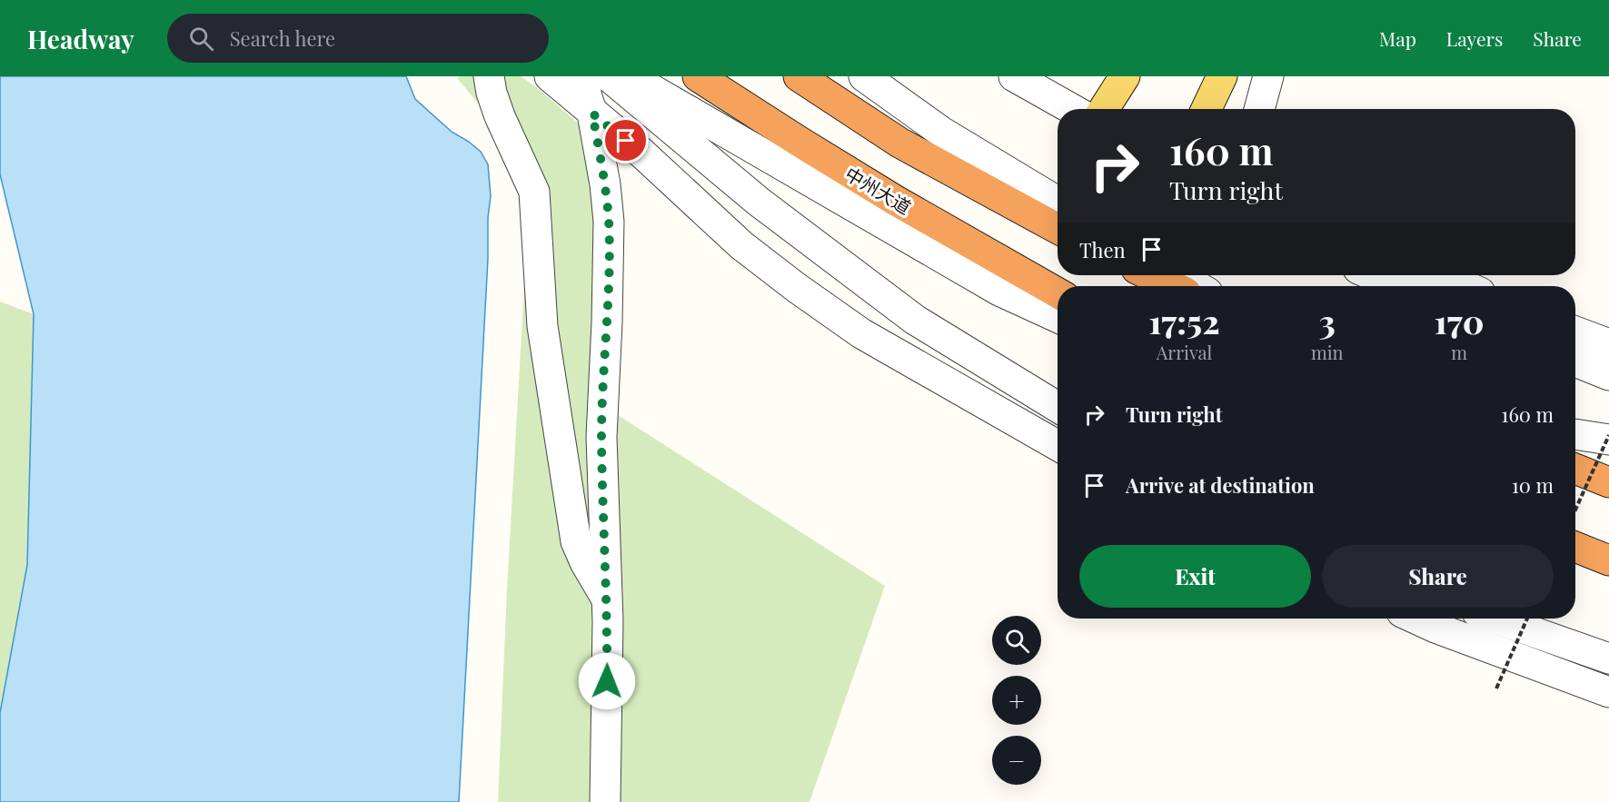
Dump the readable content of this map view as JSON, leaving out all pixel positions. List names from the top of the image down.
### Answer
{
  "streets": {
    "highway": ["中州大道"]
  },
  "page": {
    "header": "Headway",
    "search": "Search here",
    "nav": ["Map", "Layers", "Share"],
    "turn": ["160 m", "Turn right"],
    "then": "Then",
    "eta": [
      "17:52",
      "Arrival",
      "3",
      "min",
      "170",
      "m"
    ],
    "list": [
      {
        "name": "Turn right",
        "value": "160 m"
      },
      {
        "name": "Arrive at destination",
        "value": "10 m"
      }
    ],
    "buttons": ["Exit", "Share"],
    "map_buttons": ["+", "−"]
  }
}
